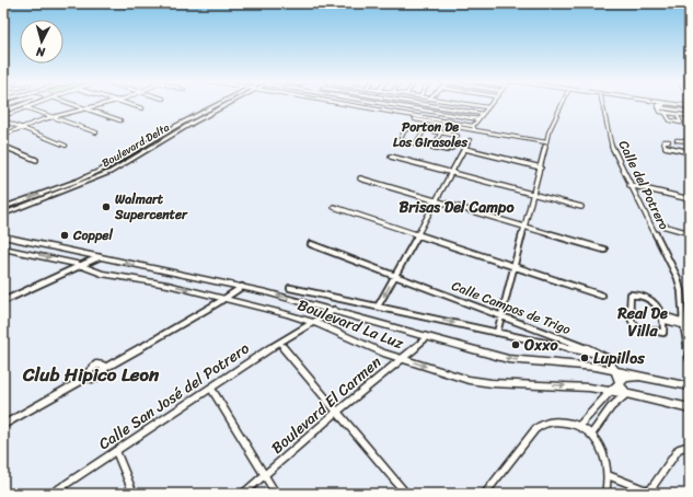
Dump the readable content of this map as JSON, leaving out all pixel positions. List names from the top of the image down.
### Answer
{
  "streets": {
    "main road": ["Boulevard Delta", "Boulevard La Luz"],
    "street": [
      "Calle del Potrero",
      "Calle Campos de Trigo",
      "Calle San José del Potrero",
      "Boulevard El Carmen"
    ]
  },
  "crossings": [
    ["Calle Campos de Trigo", "Boulevard La Luz"],
    ["Boulevard La Luz", "Calle San José del Potrero"],
    ["Boulevard La Luz", "Boulevard El Carmen"]
  ],
  "districts": [
    "Porton De Los Girasoles",
    "Brisas Del Campo",
    "Real De Villa",
    "Club Hipico Leon"
  ],
  "places": [
    "Walmart Supercenter",
    "Coppel",
    "Oxxo",
    "Lupillos"
  ],
  "north": "bottom"
}
